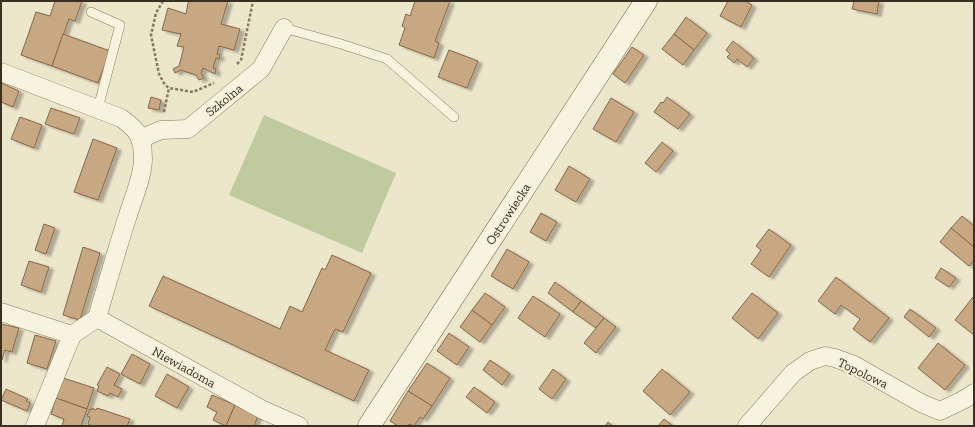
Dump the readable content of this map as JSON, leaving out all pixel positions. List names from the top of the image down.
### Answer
{
  "streets": {
    "street": [
      "Szkolna",
      "Ostrowiecka",
      "Niewiadoma",
      "Topolowa"
    ]
  }
}
